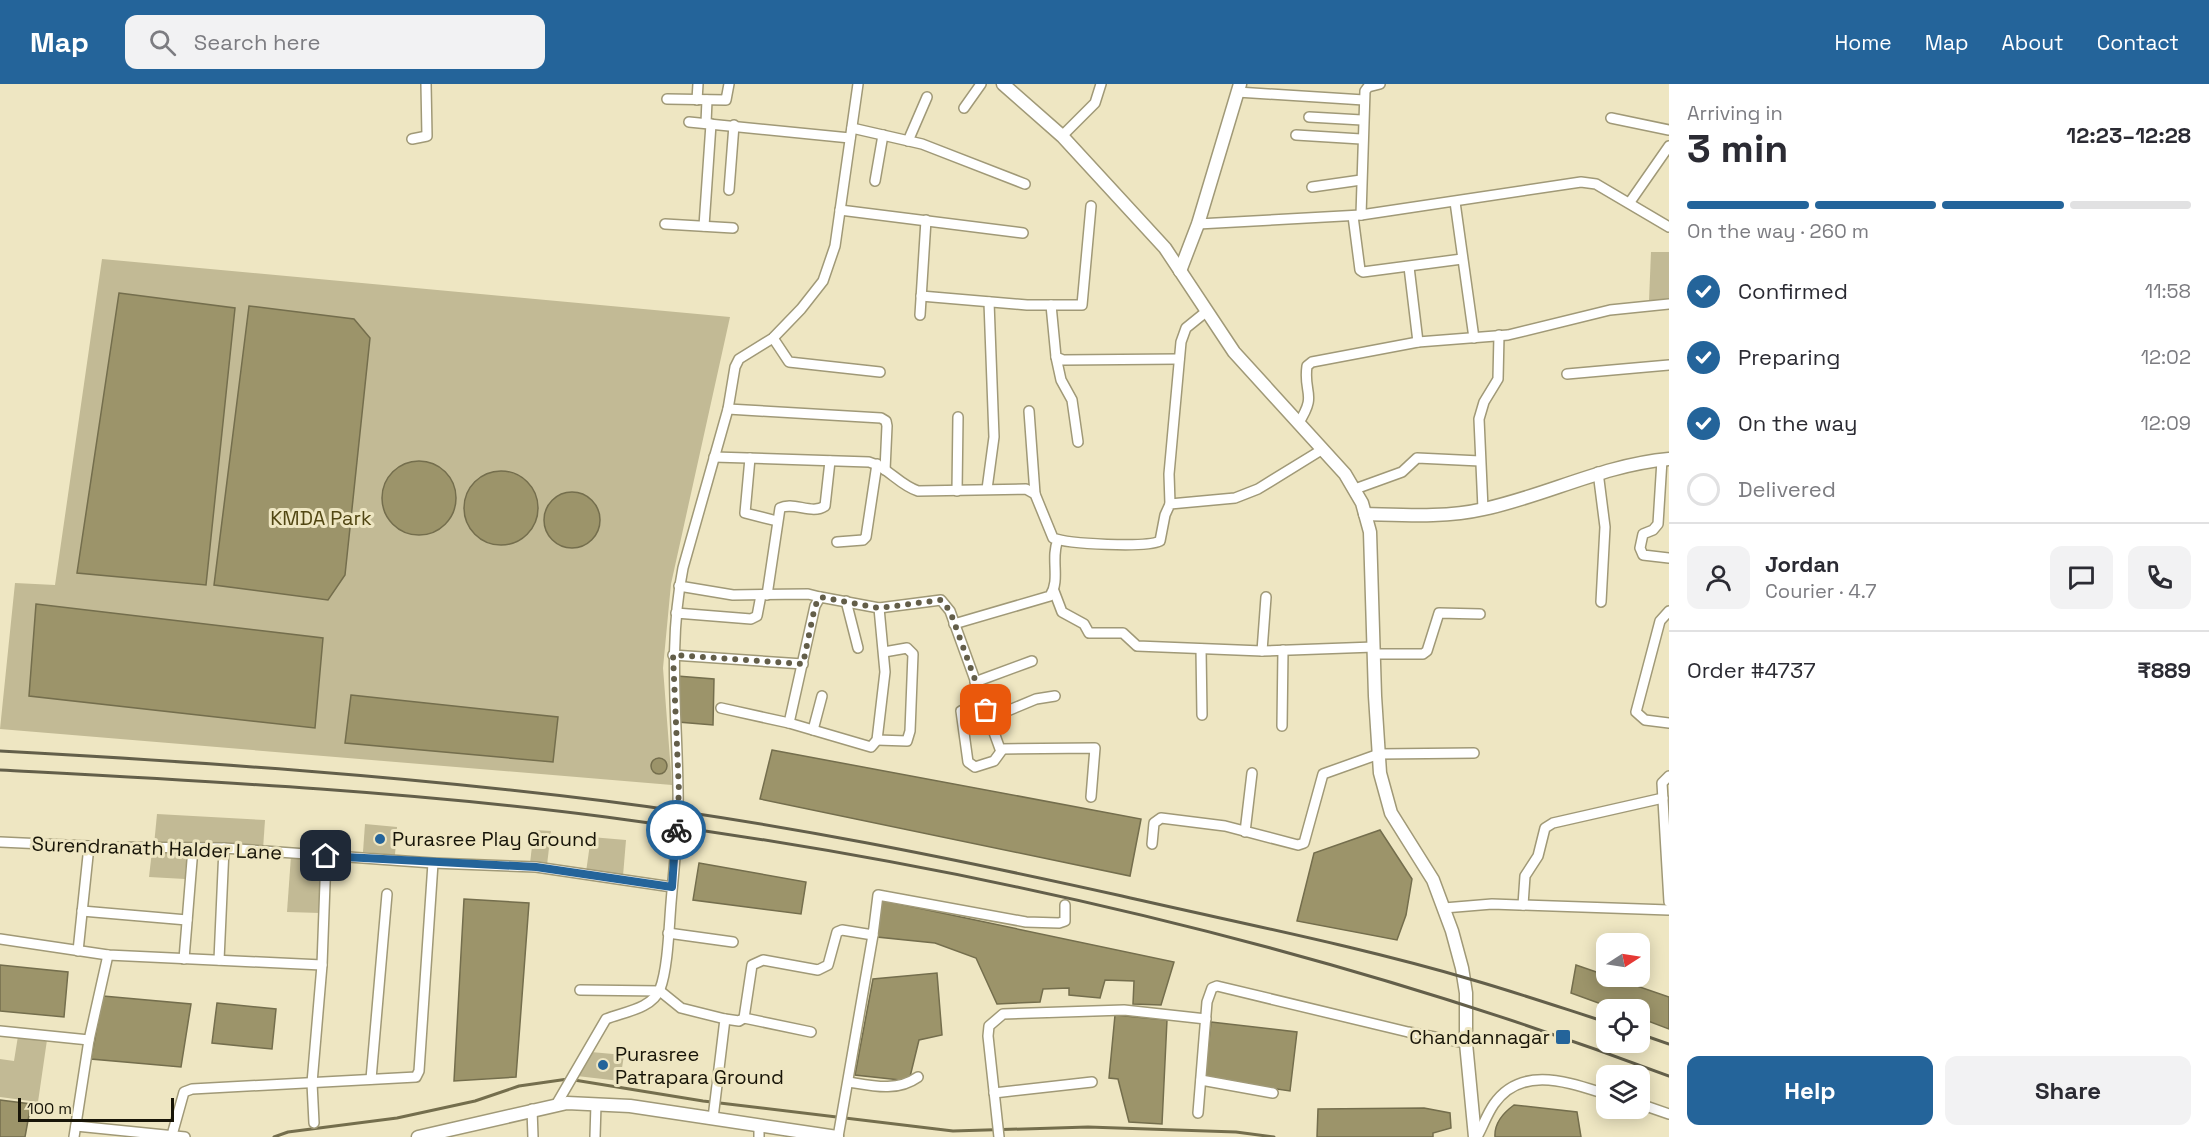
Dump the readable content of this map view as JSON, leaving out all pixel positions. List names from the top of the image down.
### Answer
{
  "streets": {
    "street": ["Surendranath Halder Lane"]
  },
  "parks": ["KMDA Park"],
  "places": {
    "other": ["Purasree Play Ground", "Purasree Patrapara Ground"],
    "transit": ["Chandannagar"]
  },
  "scale_bar": "100 m",
  "north": "right",
  "page": {
    "header": "Map",
    "search": "Search here",
    "nav": [
      "Home",
      "Map",
      "About",
      "Contact"
    ],
    "heading": ["3 min", "Arriving in", "12:23–12:28"],
    "panel": [
      "Jordan",
      "Courier · 4.7",
      "Order #4737",
      "₹889"
    ],
    "bar": "On the way · 260 m",
    "list": [
      ["Confirmed", "11:58"],
      ["Preparing", "12:02"],
      ["On the way", "12:09"],
      "Delivered"
    ],
    "buttons": ["Help", "Share"],
    "scale": "100 m"
  }
}
